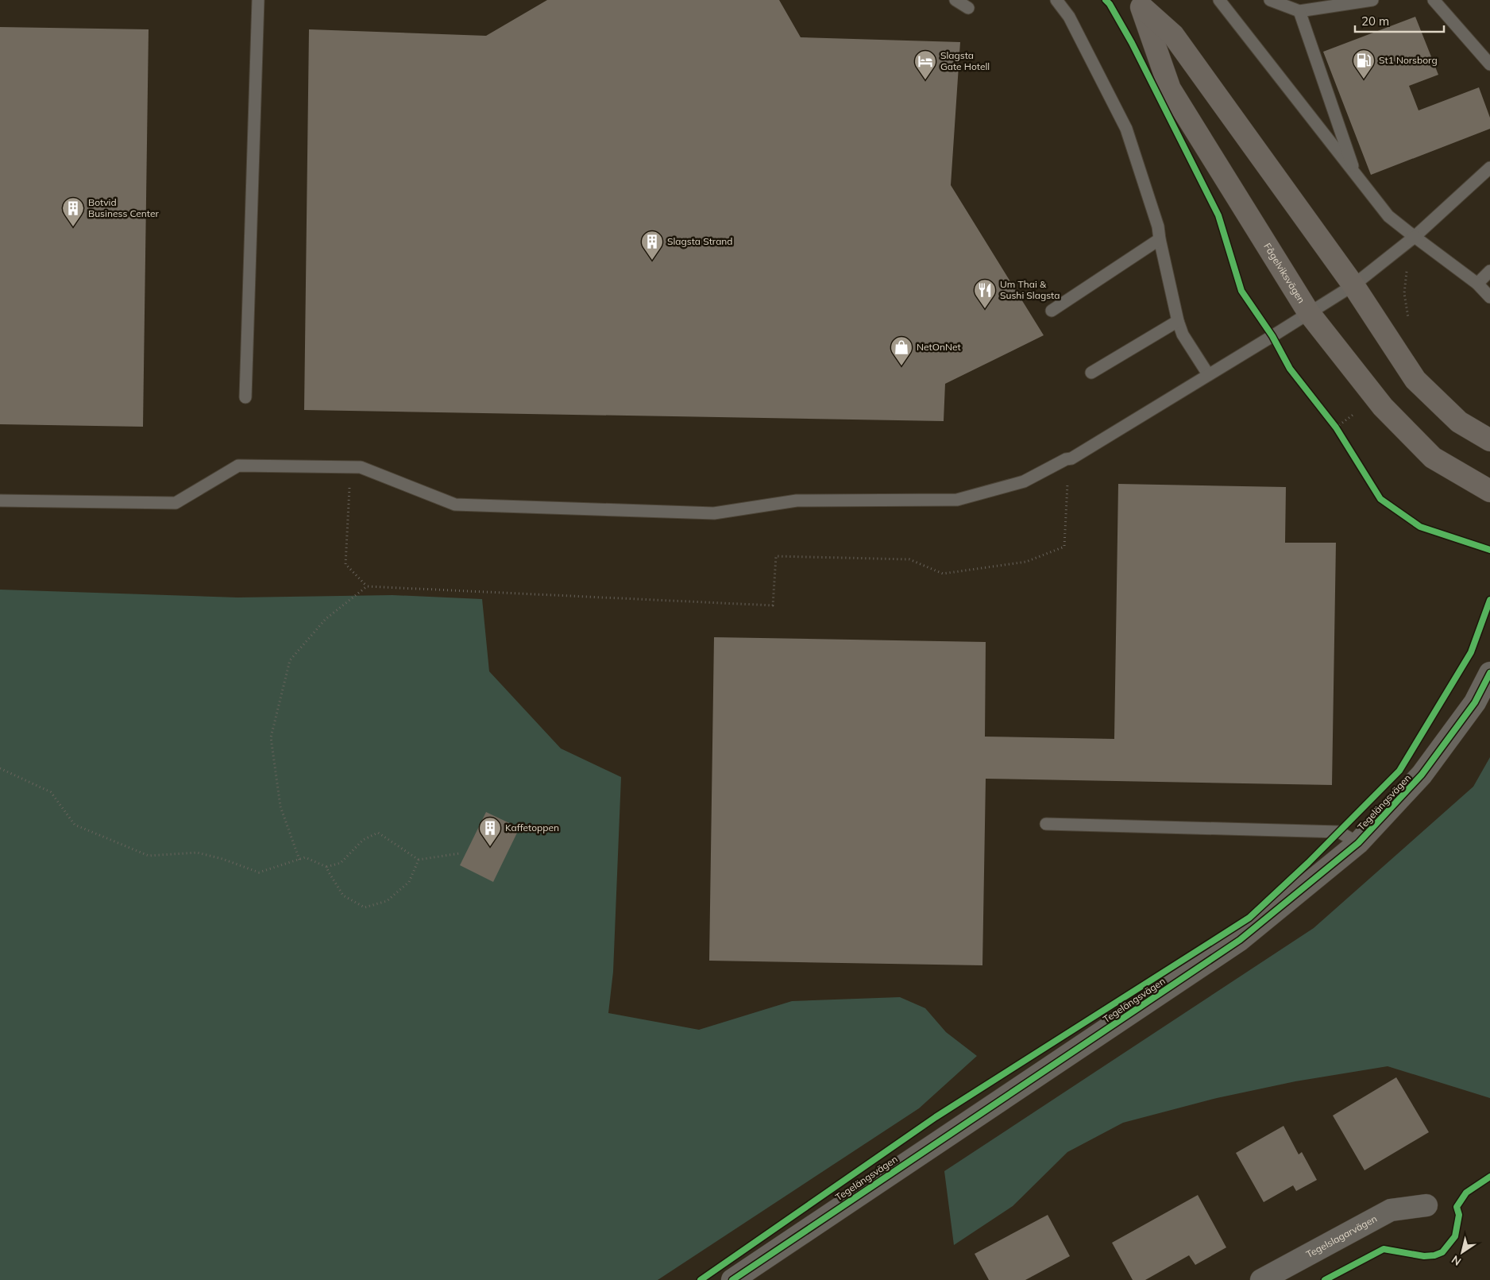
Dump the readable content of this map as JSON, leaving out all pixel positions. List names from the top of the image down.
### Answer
{
  "streets": {
    "main road": ["Fågelviksvägen"],
    "street": ["Tegelängsvägen", "Tegelslagarvägen"]
  },
  "places": {
    "fuel station": ["St1 Norsborg"],
    "hotel": ["Slagsta Gate Hotell"],
    "building": ["Botvid Business Center", "Slagsta Strand", "Kaffetoppen"],
    "restaurant": ["Um Thai & Sushi Slagsta"],
    "shop": ["NetOnNet"]
  },
  "scale_bar": "20 m",
  "north": "bottom left"
}
